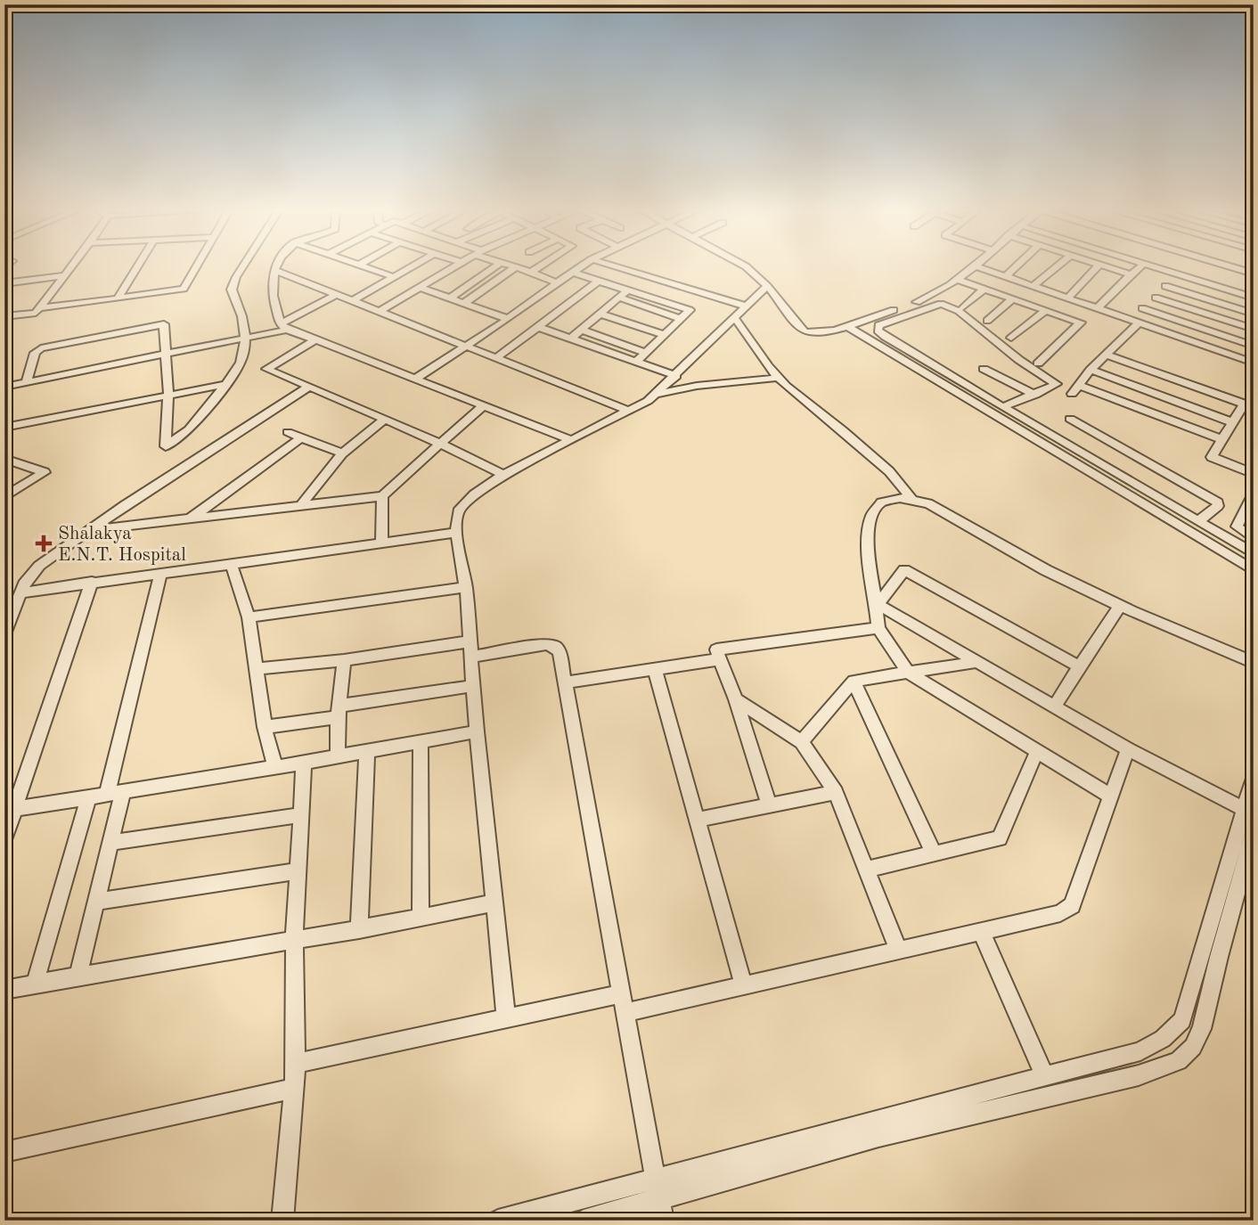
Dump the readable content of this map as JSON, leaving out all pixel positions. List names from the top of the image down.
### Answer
{
  "places": {
    "health": ["Shalakya E.N.T. Hospital"]
  }
}
